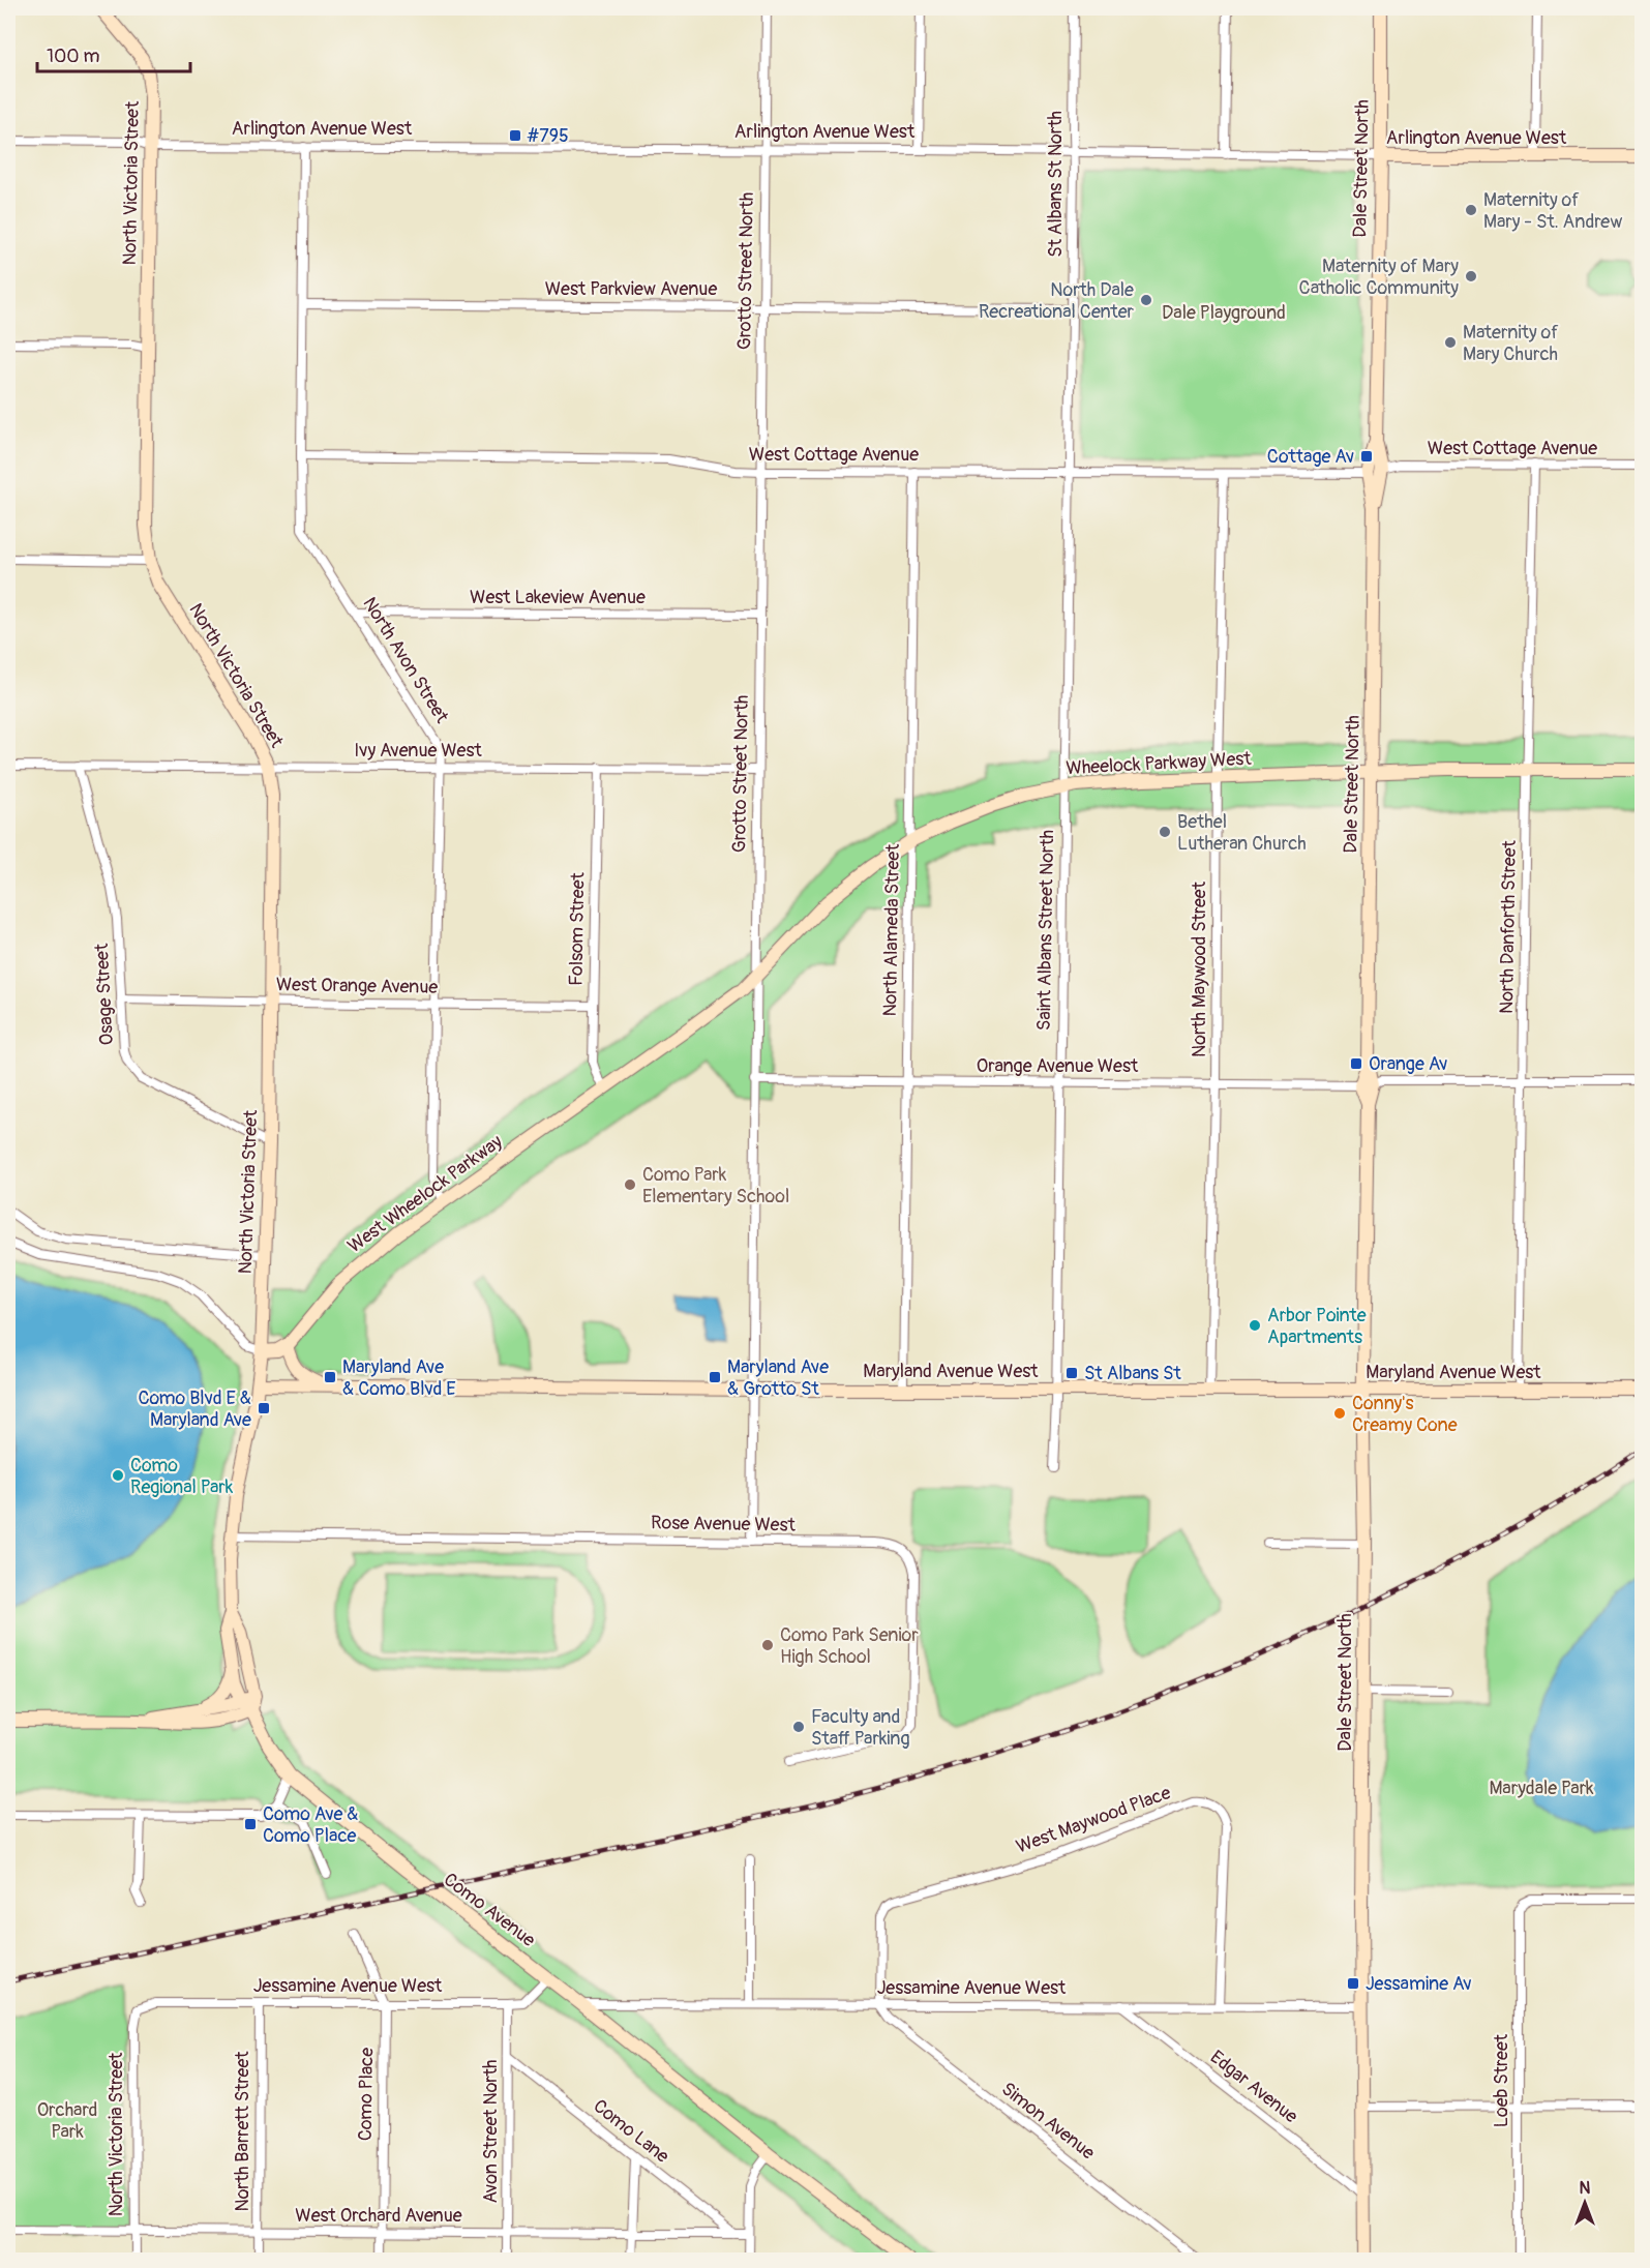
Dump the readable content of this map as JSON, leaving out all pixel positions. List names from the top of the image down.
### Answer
{
  "streets": {
    "street": [
      "Arlington Avenue West",
      "Dale Street North",
      "North Victoria Street",
      "St Albans St North",
      "Grotto Street North",
      "West Parkview Avenue",
      "West Cottage Avenue",
      "West Lakeview Avenue",
      "North Avon Street",
      "Ivy Avenue West",
      "Wheelock Parkway West",
      "North Danforth Street",
      "Folsom Street",
      "North Alameda Street",
      "Saint Albans Street North",
      "North Maywood Street",
      "West Orange Avenue",
      "Osage Street",
      "Orange Avenue West",
      "West Wheelock Parkway",
      "Maryland Avenue West",
      "Rose Avenue West",
      "West Maywood Place",
      "Como Avenue",
      "Jessamine Avenue West",
      "Loeb Street",
      "Edgar Avenue",
      "Como Place",
      "Simon Avenue",
      "North Barrett Street",
      "Avon Street North",
      "Como Lane",
      "West Orchard Avenue"
    ]
  },
  "crossings": [
    ["Arlington Avenue West", "Dale Street North"],
    ["Arlington Avenue West", "North Victoria Street"],
    ["Arlington Avenue West", "St Albans St North"],
    ["Arlington Avenue West", "Grotto Street North"],
    ["Arlington Avenue West", "North Avon Street"],
    ["Dale Street North", "West Cottage Avenue"],
    ["Dale Street North", "Wheelock Parkway West"],
    ["Dale Street North", "Orange Avenue West"],
    ["Dale Street North", "Maryland Avenue West"],
    ["Dale Street North", "Jessamine Avenue West"],
    ["Dale Street North", "Edgar Avenue"],
    ["North Victoria Street", "Ivy Avenue West"],
    ["North Victoria Street", "West Orange Avenue"],
    ["North Victoria Street", "Osage Street"],
    ["North Victoria Street", "Maryland Avenue West"],
    ["North Victoria Street", "Rose Avenue West"],
    ["North Victoria Street", "Jessamine Avenue West"],
    ["North Victoria Street", "West Orchard Avenue"],
    ["St Albans St North", "West Parkview Avenue"],
    ["St Albans St North", "West Cottage Avenue"],
    ["St Albans St North", "Saint Albans Street North"],
    ["Grotto Street North", "West Parkview Avenue"],
    ["Grotto Street North", "West Cottage Avenue"],
    ["Grotto Street North", "West Lakeview Avenue"],
    ["Grotto Street North", "Ivy Avenue West"],
    ["Grotto Street North", "Wheelock Parkway West"],
    ["Grotto Street North", "Orange Avenue West"],
    ["Grotto Street North", "Maryland Avenue West"],
    ["Grotto Street North", "Rose Avenue West"],
    ["West Parkview Avenue", "North Avon Street"],
    ["West Cottage Avenue", "North Avon Street"],
    ["West Cottage Avenue", "North Danforth Street"],
    ["West Cottage Avenue", "North Alameda Street"],
    ["West Cottage Avenue", "Saint Albans Street North"],
    ["West Cottage Avenue", "North Maywood Street"],
    ["West Lakeview Avenue", "North Avon Street"],
    ["North Avon Street", "Ivy Avenue West"],
    ["North Avon Street", "West Orange Avenue"],
    ["North Avon Street", "West Wheelock Parkway"],
    ["Ivy Avenue West", "Folsom Street"],
    ["Ivy Avenue West", "Osage Street"],
    ["Wheelock Parkway West", "North Danforth Street"],
    ["Wheelock Parkway West", "North Alameda Street"],
    ["Wheelock Parkway West", "Saint Albans Street North"],
    ["Wheelock Parkway West", "North Maywood Street"],
    ["Wheelock Parkway West", "West Wheelock Parkway"],
    ["North Danforth Street", "Orange Avenue West"],
    ["North Danforth Street", "Maryland Avenue West"],
    ["Folsom Street", "West Orange Avenue"],
    ["Folsom Street", "West Wheelock Parkway"],
    ["North Alameda Street", "Orange Avenue West"],
    ["North Alameda Street", "Maryland Avenue West"],
    ["Saint Albans Street North", "Orange Avenue West"],
    ["Saint Albans Street North", "Maryland Avenue West"],
    ["North Maywood Street", "Orange Avenue West"],
    ["North Maywood Street", "Maryland Avenue West"],
    ["West Orange Avenue", "Osage Street"],
    ["West Maywood Place", "Jessamine Avenue West"],
    ["West Maywood Place", "Simon Avenue"],
    ["Como Avenue", "Jessamine Avenue West"],
    ["Jessamine Avenue West", "Edgar Avenue"],
    ["Jessamine Avenue West", "Como Place"],
    ["Jessamine Avenue West", "Simon Avenue"],
    ["Jessamine Avenue West", "North Barrett Street"],
    ["Jessamine Avenue West", "Avon Street North"],
    ["Como Place", "West Orchard Avenue"],
    ["North Barrett Street", "West Orchard Avenue"],
    ["Avon Street North", "Como Lane"],
    ["Avon Street North", "West Orchard Avenue"],
    ["Como Lane", "West Orchard Avenue"]
  ],
  "parks": ["Dale Playground", "Marydale Park", "Orchard Park"],
  "places": {
    "transit": [
      "#795",
      "Cottage Av",
      "Orange Av",
      "St Albans St",
      "Maryland Ave & Como Blvd E",
      "Maryland Ave & Grotto St",
      "Como Blvd E & Maryland Ave",
      "Como Ave & Como Place",
      "Jessamine Av"
    ],
    "other": [
      "Maternity of Mary - St. Andrew",
      "Maternity of Mary Catholic Community",
      "North Dale Recreational Center",
      "Maternity of Mary Church",
      "Bethel Lutheran Church",
      "Como Park Elementary School",
      "Arbor Pointe Apartments",
      "Conny's Creamy Cone",
      "Como Regional Park",
      "Como Park Senior High School",
      "Faculty and Staff Parking"
    ]
  },
  "scale_bar": "100 m",
  "north": "top"
}
